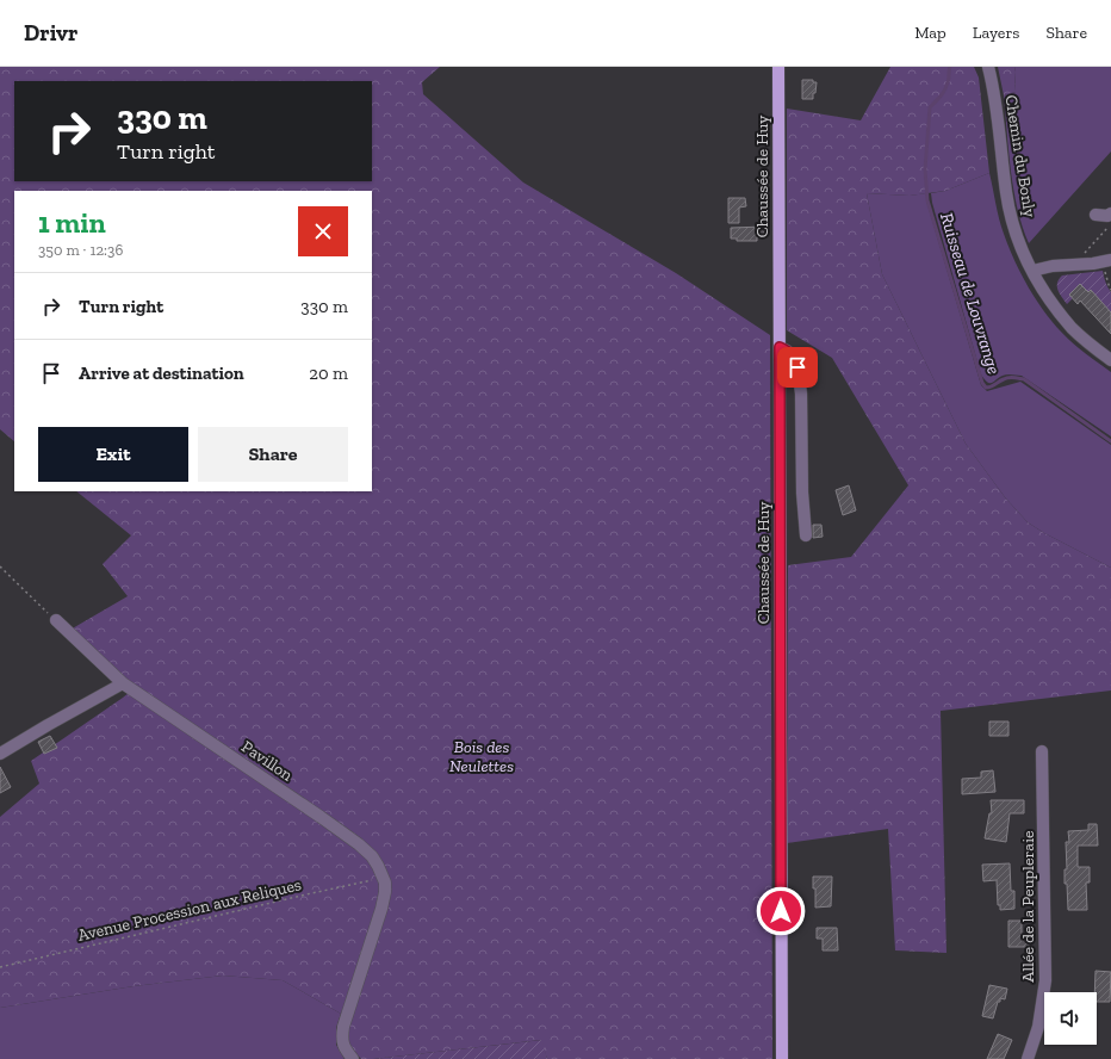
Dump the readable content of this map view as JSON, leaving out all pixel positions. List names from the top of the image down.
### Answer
{
  "streets": {
    "main road": ["Chaussée de Huy"],
    "street": ["Chemin du Bonly", "Pavillon", "Allée de la Peupleraie"],
    "path": ["Avenue Procession aux Reliques"]
  },
  "crossings": [
    ["Pavillon", "Avenue Procession aux Reliques"]
  ],
  "water": ["Ruisseau de Louvrange"],
  "parks": ["Bois des Neulettes"],
  "page": {
    "header": "Drivr",
    "nav": ["Map", "Layers", "Share"],
    "turn": ["330 m", "Turn right"],
    "heading": ["1 min", "350 m · 12:36"],
    "list": [
      {
        "name": "Turn right",
        "value": "330 m"
      },
      {
        "name": "Arrive at destination",
        "value": "20 m"
      }
    ],
    "buttons": ["Exit", "Share"]
  }
}
